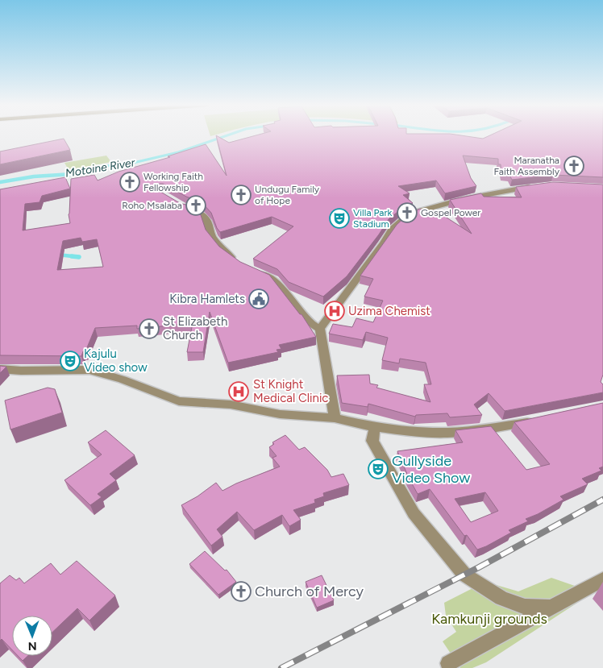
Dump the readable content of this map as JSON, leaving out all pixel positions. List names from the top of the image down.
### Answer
{
  "water": ["Motoine River"],
  "parks": ["Kamkunji grounds"],
  "places": {
    "church": [
      "Maranatha Faith Assembly",
      "Working Faith Fellowship",
      "Undugu Family of Hope",
      "Roho Msalaba",
      "Gospel Power",
      "St Elizabeth Church",
      "Church of Mercy"
    ],
    "theatre": ["Villa Park Stadium", "Kajulu Video show", "Gullyside Video Show"],
    "public building": ["Kibra Hamlets"],
    "hospital": ["Uzima Chemist", "St Knight Medical Clinic"]
  },
  "north": "bottom"
}
